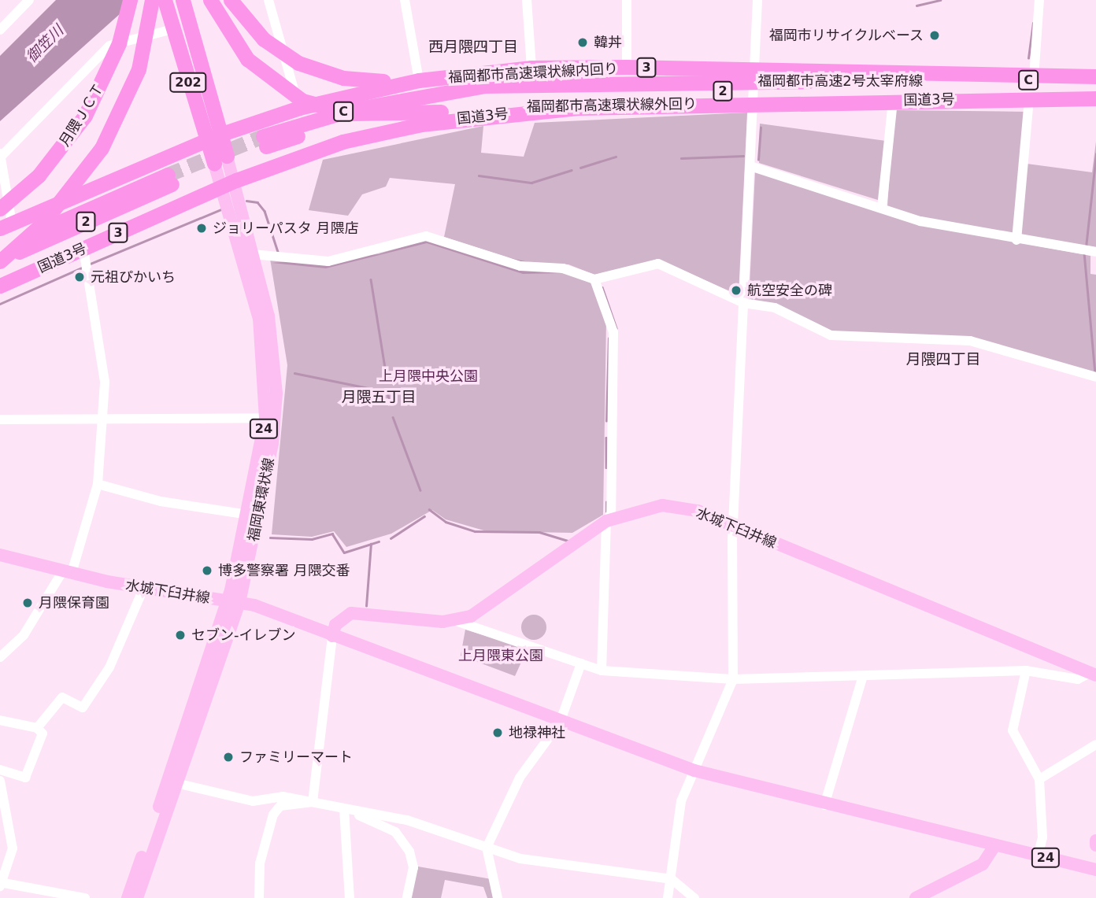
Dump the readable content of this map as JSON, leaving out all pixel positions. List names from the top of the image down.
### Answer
{
  "streets": {
    "highway": [
      "3",
      "福岡都市高速環状線内回り",
      "C",
      "福岡都市高速2号太宰府線",
      "202",
      "2",
      "国道3号",
      "福岡都市高速環状線外回り",
      "月隈ＪＣＴ"
    ],
    "main road": ["24", "福岡東環状線", "水城下臼井線"]
  },
  "crossings": [
    ["福岡都市高速環状線内回り", "福岡都市高速2号太宰府線"],
    ["福岡都市高速環状線内回り", "国道3号"],
    ["福岡都市高速環状線内回り", "福岡都市高速環状線外回り"],
    ["福岡都市高速2号太宰府線", "福岡都市高速環状線外回り"],
    ["202", "国道3号"],
    ["202", "福岡東環状線"],
    ["国道3号", "福岡東環状線"],
    ["24", "水城下臼井線"],
    ["福岡東環状線", "水城下臼井線"]
  ],
  "districts": ["西月隈四丁目", "月隈四丁目", "月隈五丁目"],
  "water": ["御笠川"],
  "parks": ["上月隈中央公園", "上月隈東公園"],
  "places": [
    "福岡市リサイクルベース",
    "韓丼",
    "ジョリーパスタ 月隈店",
    "元祖ぴかいち",
    "航空安全の碑",
    "博多警察署 月隈交番",
    "月隈保育園",
    "セブン-イレブン",
    "地禄神社",
    "ファミリーマート"
  ]
}
